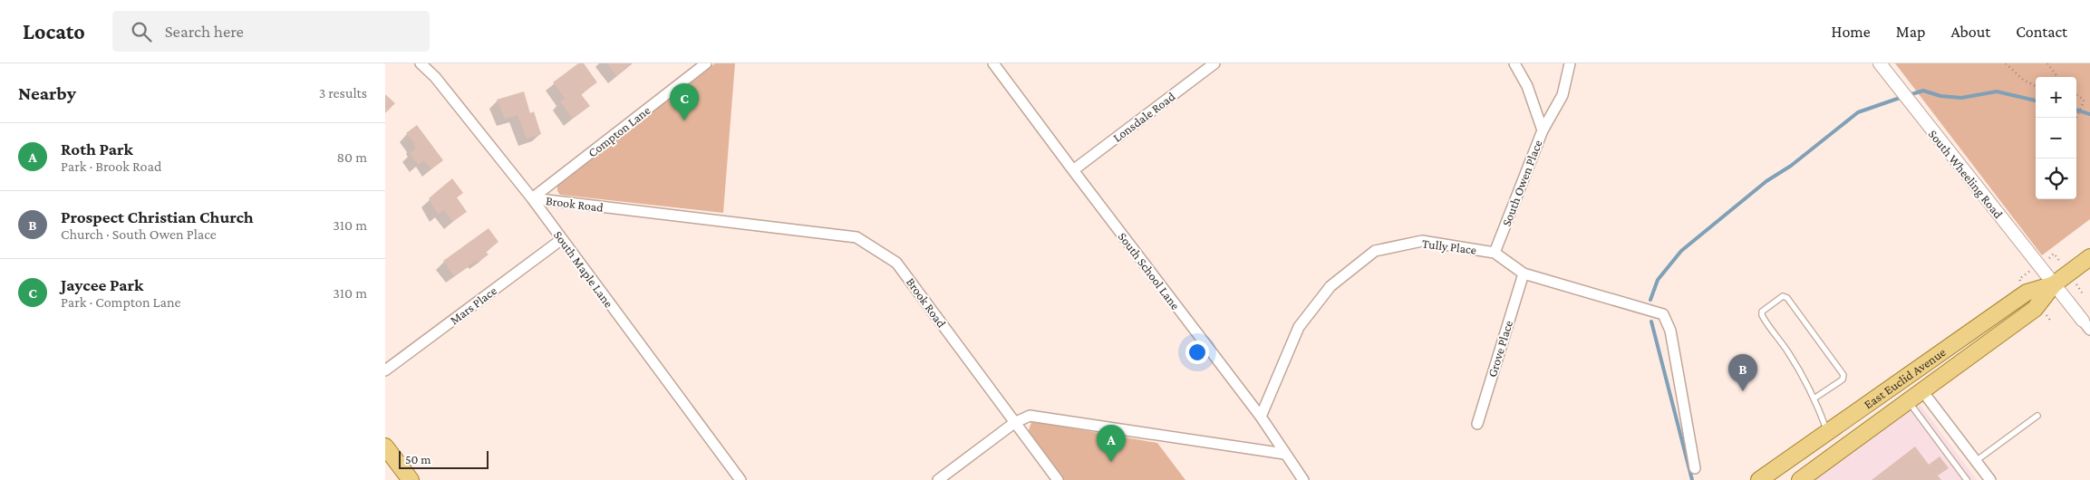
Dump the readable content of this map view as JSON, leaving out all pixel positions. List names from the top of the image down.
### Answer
{
  "streets": {
    "main road": ["East Euclid Avenue"],
    "street": [
      "Lonsdale Road",
      "Compton Lane",
      "South Wheeling Road",
      "South Owen Place",
      "Brook Road",
      "Tully Place",
      "South Maple Lane",
      "South School Lane",
      "Mars Place",
      "Grove Place"
    ]
  },
  "crossings": [
    ["Lonsdale Road", "South School Lane"],
    ["Compton Lane", "Brook Road"],
    ["Compton Lane", "South Maple Lane"],
    ["South Wheeling Road", "East Euclid Avenue"],
    ["South Owen Place", "Tully Place"],
    ["Brook Road", "South Maple Lane"],
    ["Tully Place", "South School Lane"],
    ["Tully Place", "Grove Place"],
    ["South Maple Lane", "Mars Place"]
  ],
  "scale_bar": "50 m",
  "page": {
    "header": "Locato",
    "search": "Search here",
    "nav": [
      "Home",
      "Map",
      "About",
      "Contact"
    ],
    "heading": ["Nearby", "3 results"],
    "map_buttons": ["+", "−"],
    "pins": ["C", "B", "A"],
    "list": [
      {
        "mark": "A",
        "name": "Roth Park",
        "note": "Park · Brook Road",
        "value": "80 m"
      },
      {
        "mark": "B",
        "name": "Prospect Christian Church",
        "note": "Church · South Owen Place",
        "value": "310 m"
      },
      {
        "mark": "C",
        "name": "Jaycee Park",
        "note": "Park · Compton Lane",
        "value": "310 m"
      }
    ],
    "scale": "50 m"
  }
}
